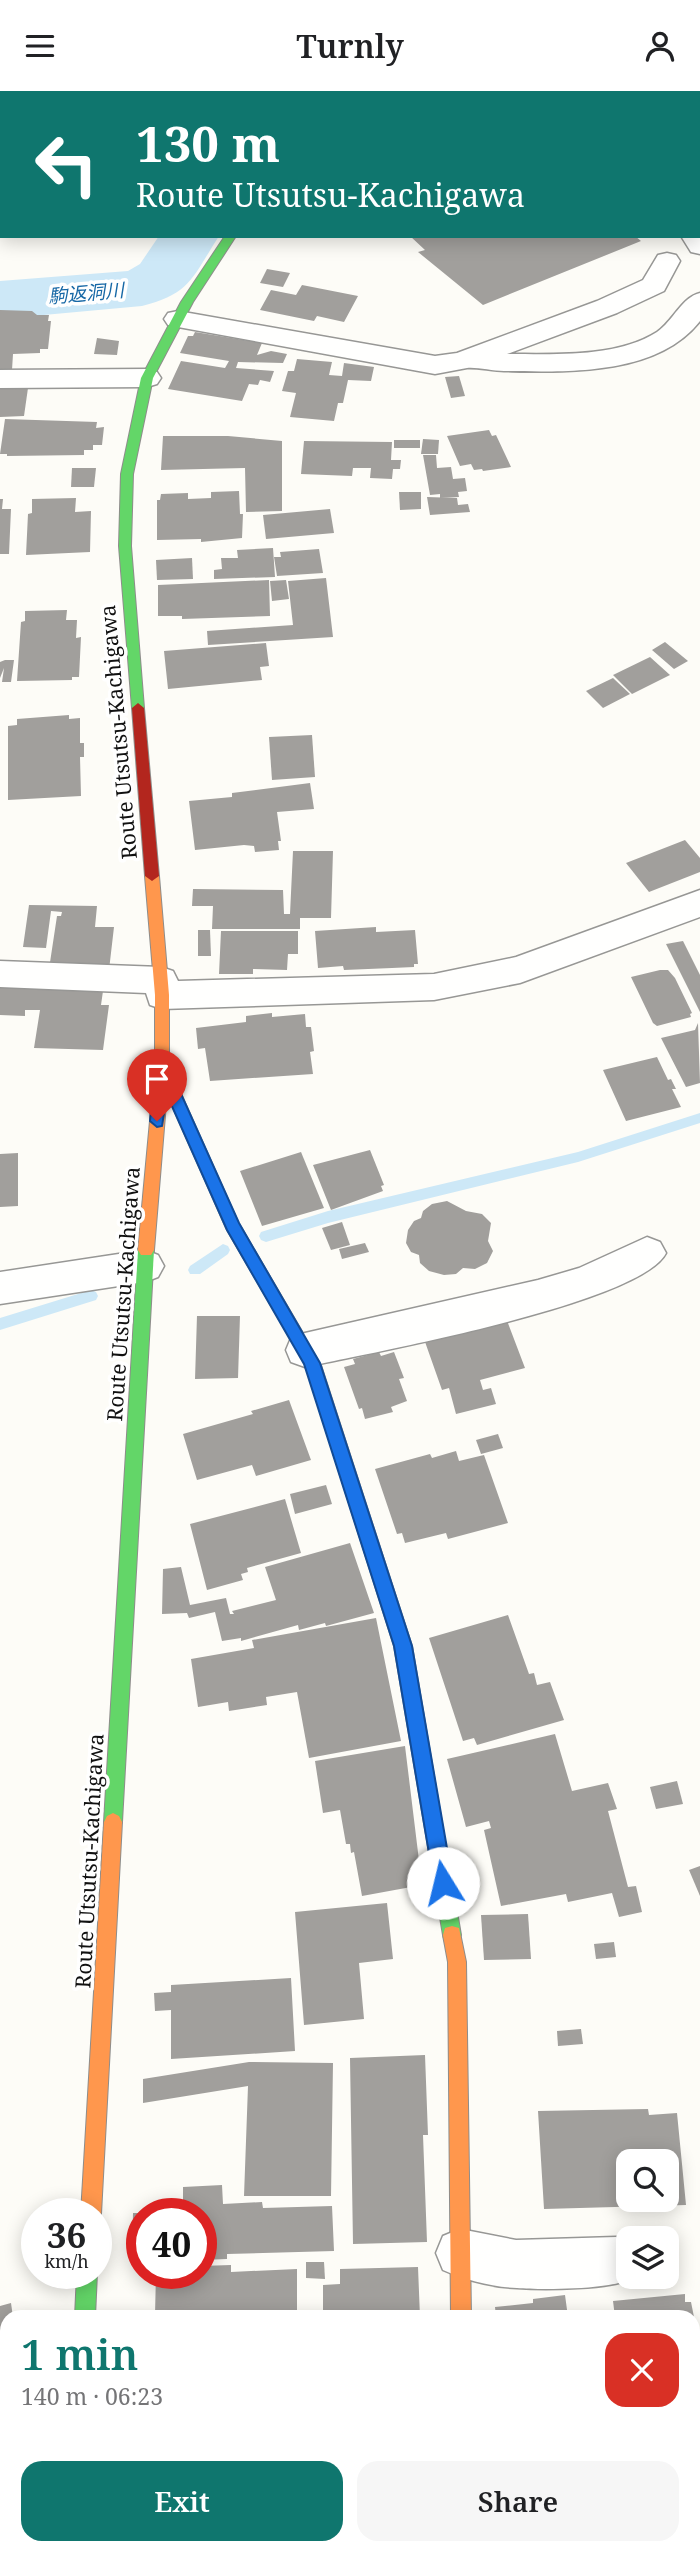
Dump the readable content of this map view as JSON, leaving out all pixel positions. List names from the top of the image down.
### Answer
{
  "streets": {
    "main road": ["Route Utsutsu-Kachigawa"]
  },
  "water": ["駒返洞川"],
  "page": {
    "header": "Turnly",
    "turn": ["130 m", "Route Utsutsu-Kachigawa"],
    "speed": "36 km/h",
    "limit": "40",
    "heading": ["1 min", "140 m · 06:23"],
    "buttons": ["Exit", "Share"]
  }
}
